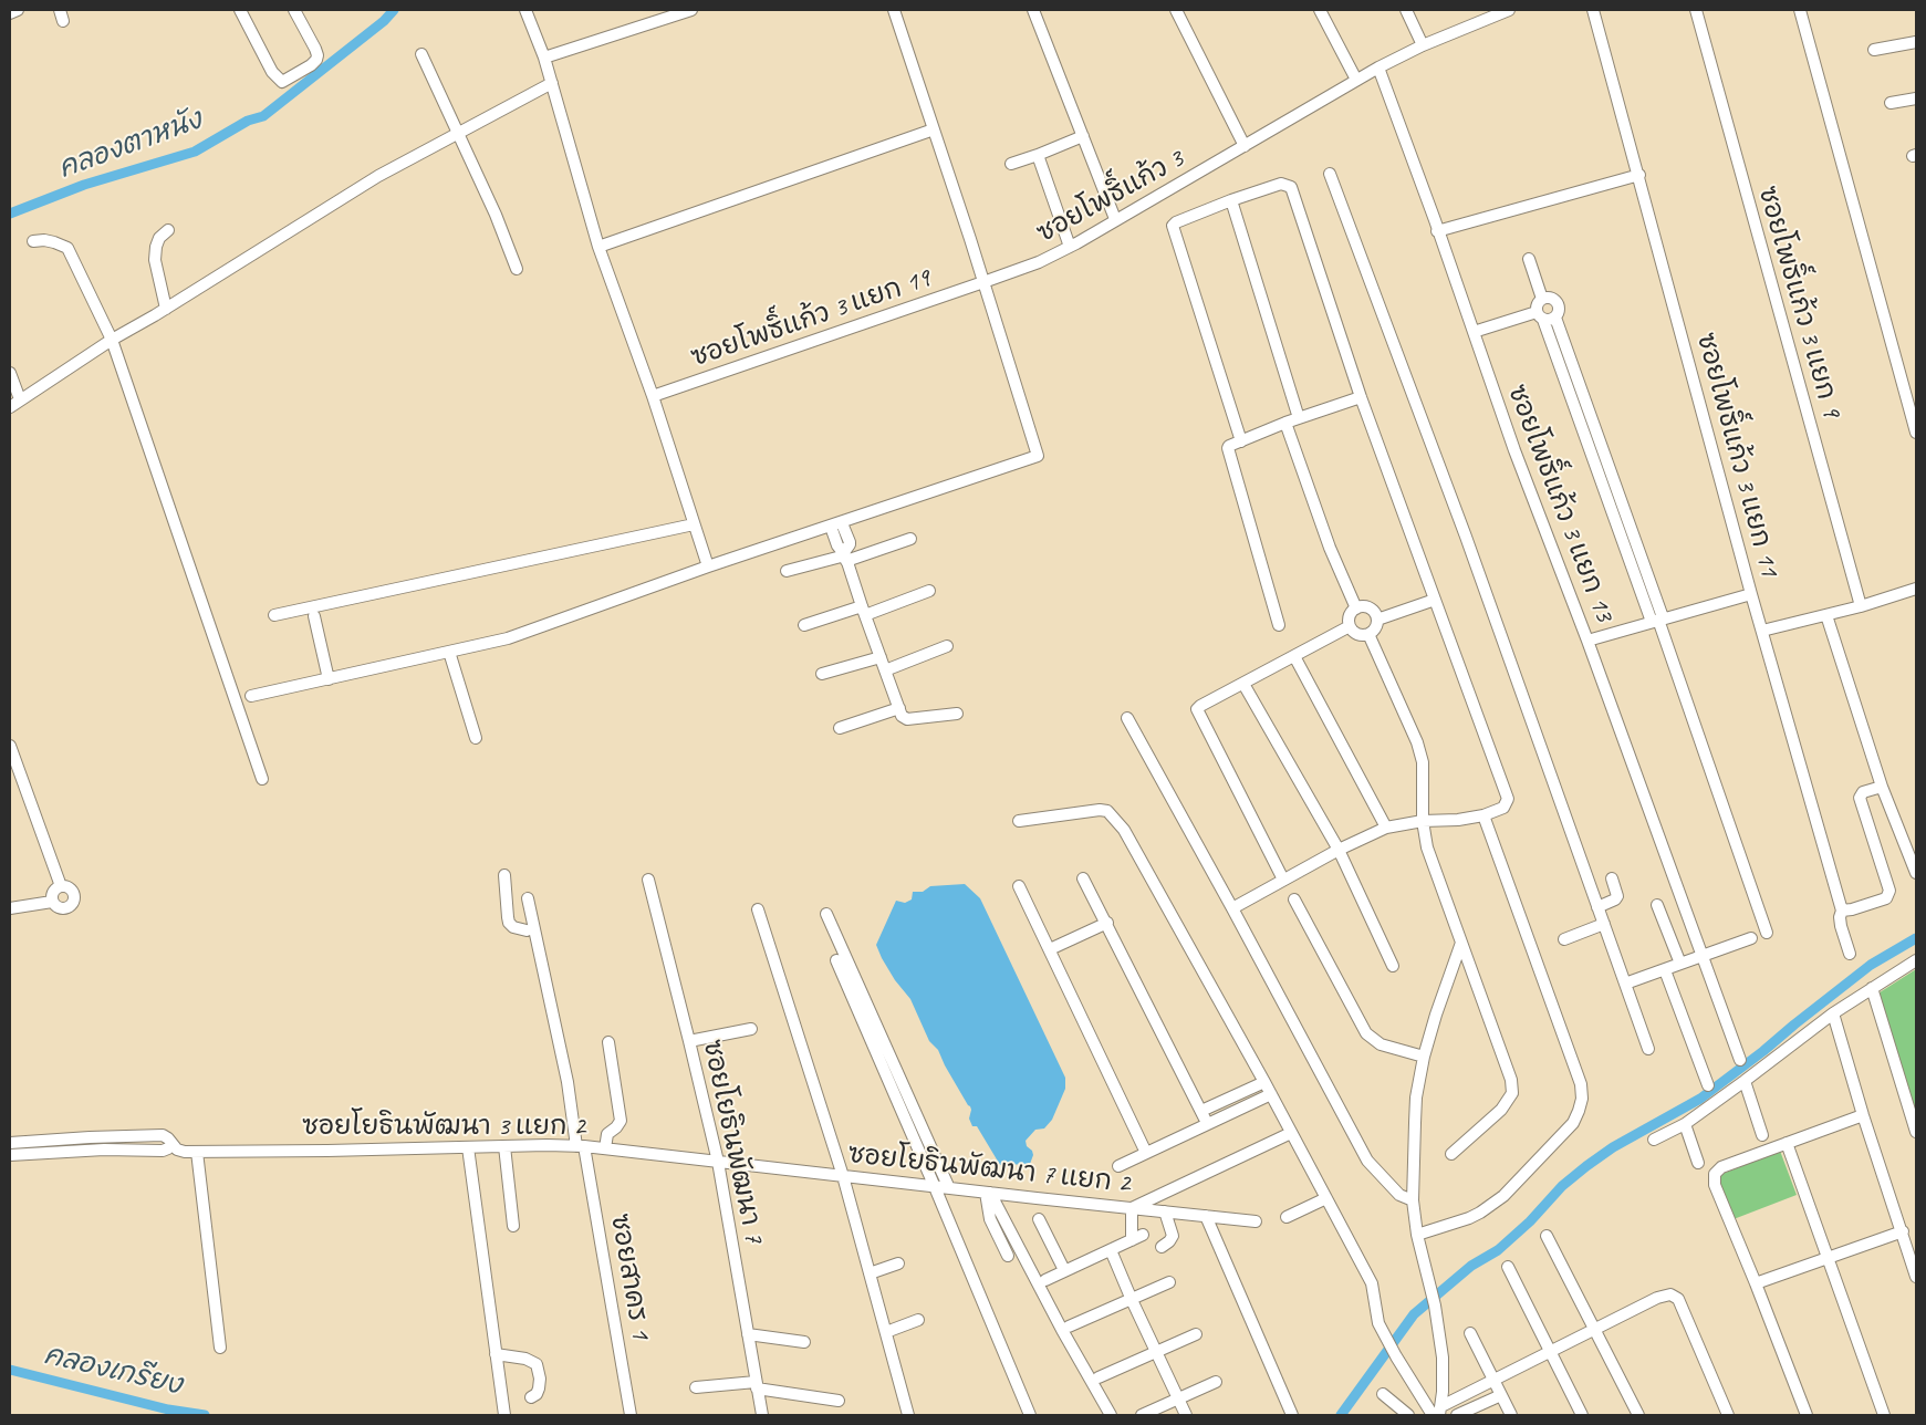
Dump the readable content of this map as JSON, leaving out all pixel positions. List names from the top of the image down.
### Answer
{
  "streets": {
    "street": [
      "ซอยโพธิ์แก้ว 3",
      "ซอยโพธิ์แก้ว 3 แยก 9",
      "ซอยโพธิ์แก้ว 3 แยก 19",
      "ซอยโพธิ์แก้ว 3 แยก 11",
      "ซอยโพธิ์แก้ว 3 แยก 13",
      "ซอยโยธินพัฒนา 3 แยก 2",
      "ซอยโยธินพัฒนา 7",
      "ซอยโยธินพัฒนา 7 แยก 2",
      "ซอยสาคร 1"
    ]
  },
  "crossings": [
    ["ซอยโพธิ์แก้ว 3", "ซอยโพธิ์แก้ว 3 แยก 19"],
    ["ซอยโพธิ์แก้ว 3", "ซอยโพธิ์แก้ว 3 แยก 13"],
    ["ซอยโยธินพัฒนา 3 แยก 2", "ซอยโยธินพัฒนา 7"],
    ["ซอยโยธินพัฒนา 3 แยก 2", "ซอยโยธินพัฒนา 7 แยก 2"],
    ["ซอยโยธินพัฒนา 3 แยก 2", "ซอยสาคร 1"],
    ["ซอยโยธินพัฒนา 7", "ซอยโยธินพัฒนา 7 แยก 2"]
  ],
  "water": ["คลองตาหนัง", "คลองเกรียง"]
}
